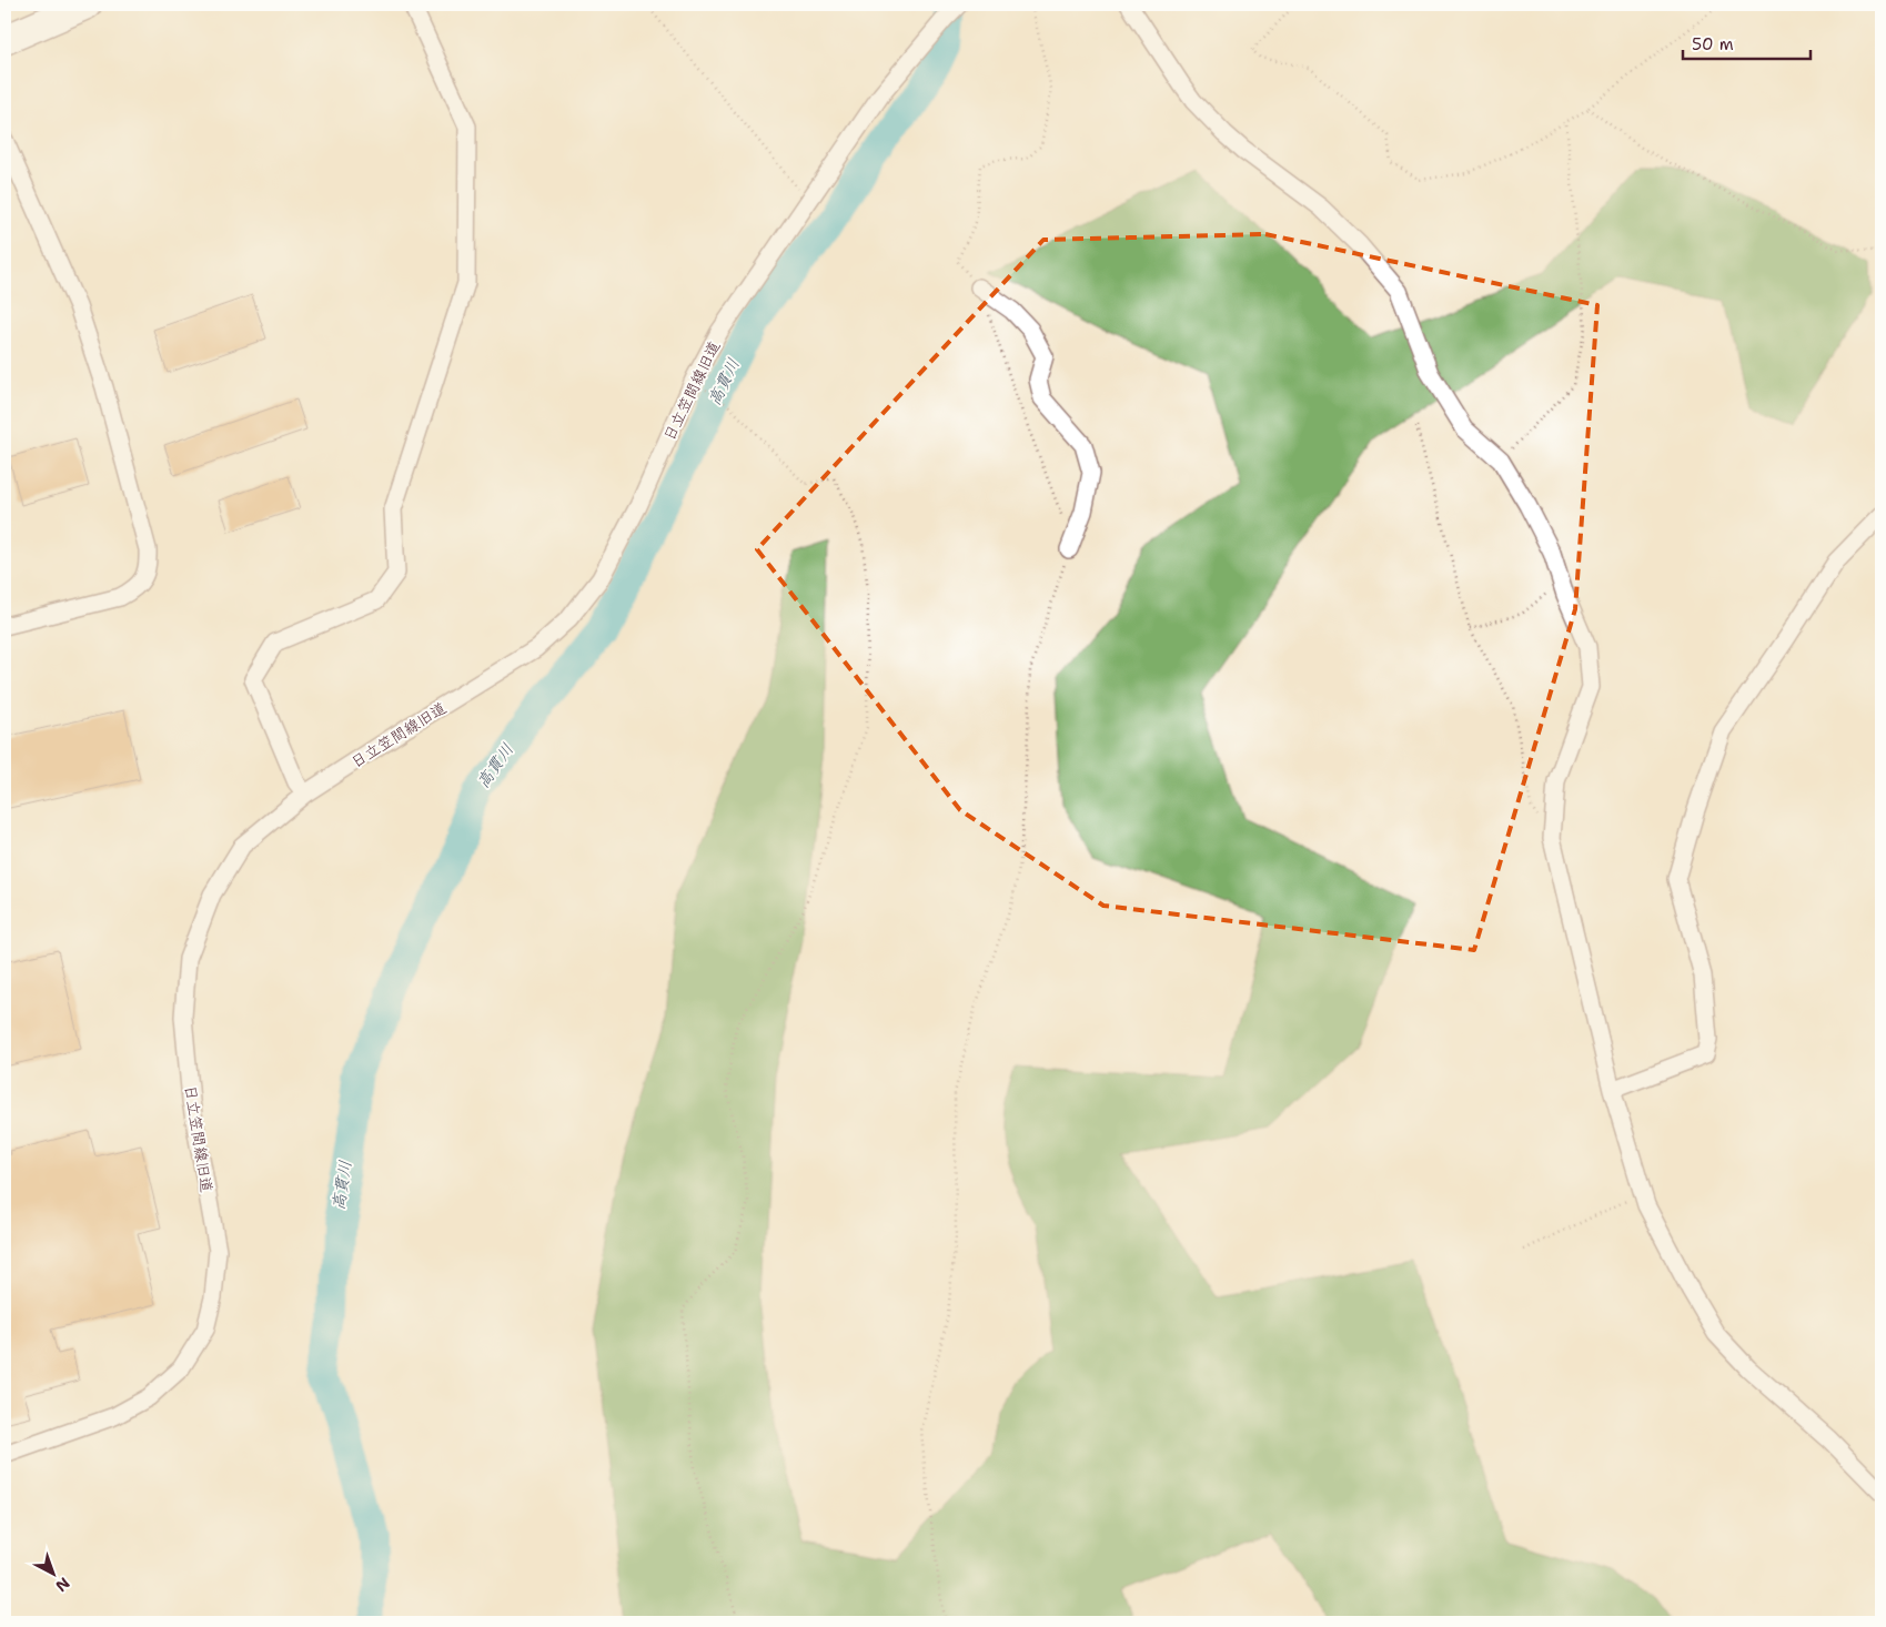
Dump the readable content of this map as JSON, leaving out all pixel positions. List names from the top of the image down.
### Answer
{
  "streets": {
    "street": ["日立笠間線旧道"]
  },
  "water": ["高貫川"],
  "scale_bar": "50 m",
  "north": "bottom right"
}
